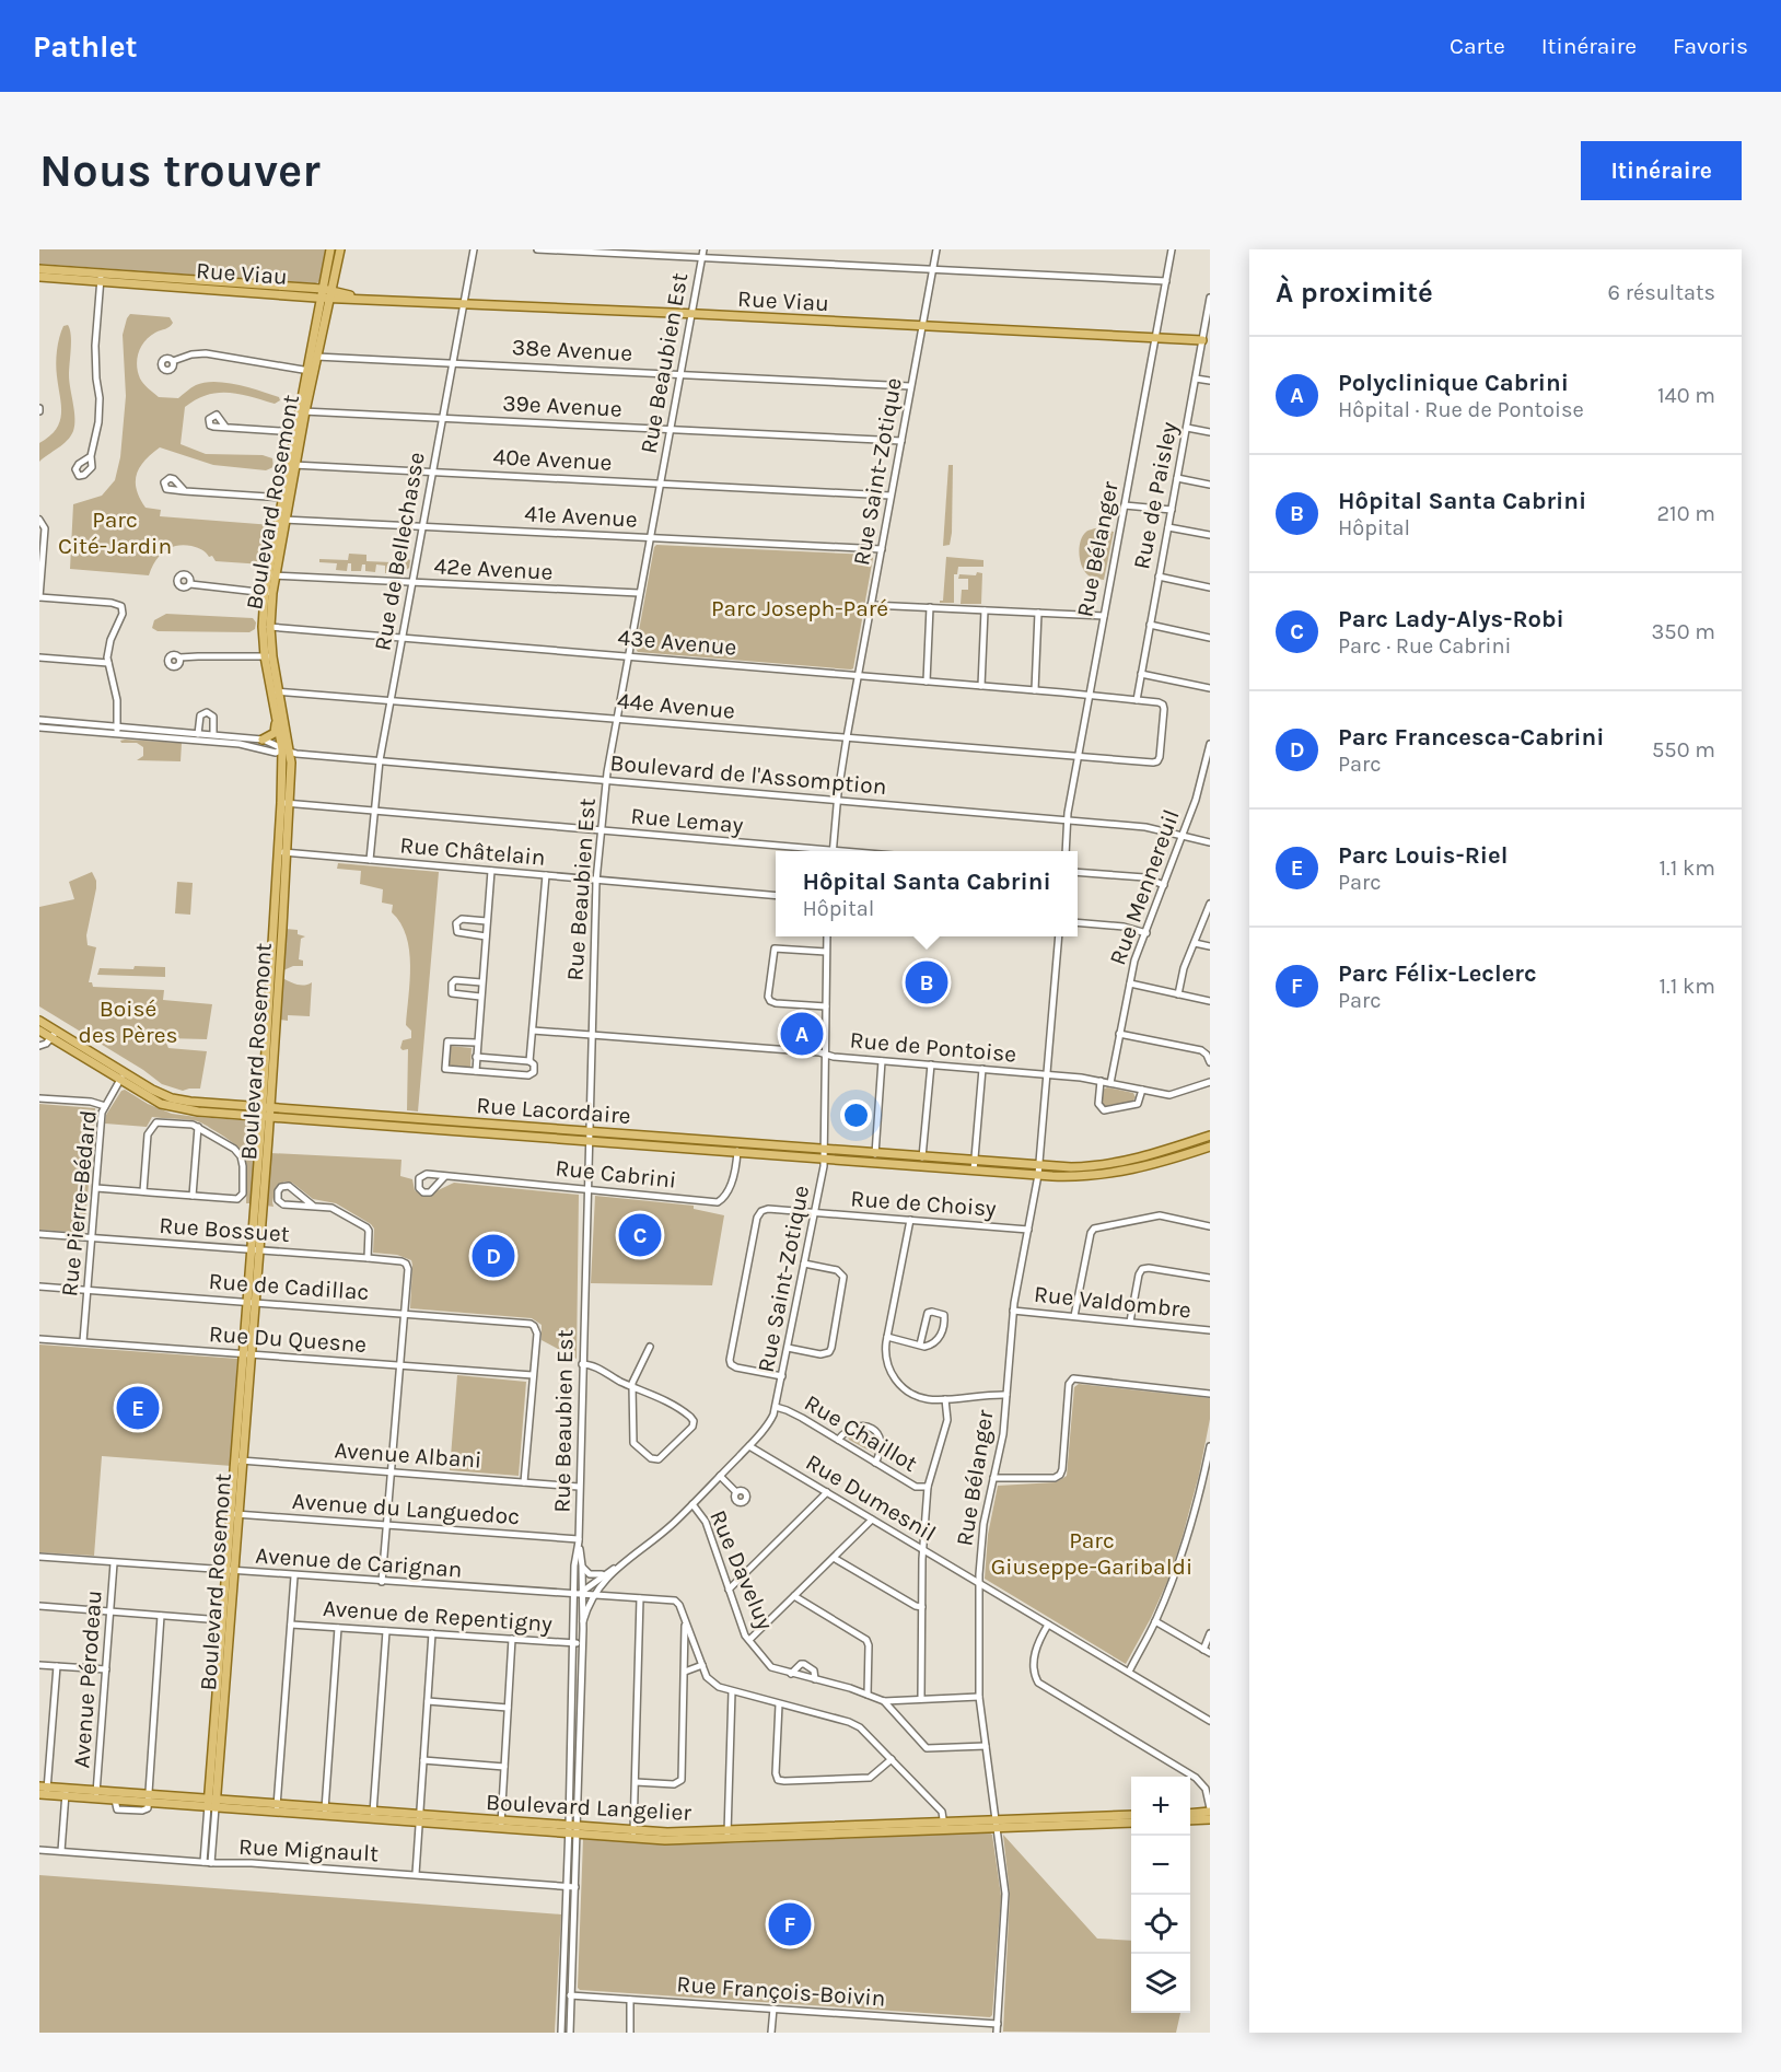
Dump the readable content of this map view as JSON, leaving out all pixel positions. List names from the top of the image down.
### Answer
{
  "streets": {
    "main road": [
      "Rue Viau",
      "Boulevard Rosemont",
      "Rue Lacordaire",
      "Boulevard Langelier"
    ],
    "street": [
      "38e Avenue",
      "Rue Beaubien Est",
      "39e Avenue",
      "40e Avenue",
      "Rue Saint-Zotique",
      "Rue de Paisley",
      "41e Avenue",
      "Rue Bélanger",
      "Rue de Bellechasse",
      "42e Avenue",
      "43e Avenue",
      "44e Avenue",
      "Boulevard de l'Assomption",
      "Rue Lemay",
      "Rue Châtelain",
      "Rue Mennereuil",
      "Rue de Pontoise",
      "Rue Cabrini",
      "Rue Pierre-Bédard",
      "Rue de Choisy",
      "Rue Bossuet",
      "Rue de Cadillac",
      "Rue Valdombre",
      "Rue Du Quesne",
      "Rue Chaillot",
      "Avenue Albani",
      "Rue Dumesnil",
      "Avenue du Languedoc",
      "Avenue de Carignan",
      "Rue Daveluy",
      "Avenue de Repentigny",
      "Avenue Pérodeau",
      "Rue Mignault",
      "Rue François-Boivin"
    ]
  },
  "crossings": [
    ["Rue Viau", "Rue Beaubien Est"],
    ["Rue Viau", "Rue Saint-Zotique"],
    ["Rue Viau", "Rue de Paisley"],
    ["Rue Viau", "Boulevard Rosemont"],
    ["Rue Viau", "Rue Bélanger"],
    ["Rue Viau", "Rue de Bellechasse"],
    ["38e Avenue", "Rue Beaubien Est"],
    ["38e Avenue", "Rue Saint-Zotique"],
    ["38e Avenue", "Boulevard Rosemont"],
    ["38e Avenue", "Rue de Bellechasse"],
    ["Rue Beaubien Est", "39e Avenue"],
    ["Rue Beaubien Est", "40e Avenue"],
    ["Rue Beaubien Est", "Rue Saint-Zotique"],
    ["Rue Beaubien Est", "41e Avenue"],
    ["Rue Beaubien Est", "42e Avenue"],
    ["Rue Beaubien Est", "43e Avenue"],
    ["Rue Beaubien Est", "44e Avenue"],
    ["Rue Beaubien Est", "Boulevard de l'Assomption"],
    ["Rue Beaubien Est", "Rue Lemay"],
    ["Rue Beaubien Est", "Rue Châtelain"],
    ["Rue Beaubien Est", "Rue de Pontoise"],
    ["Rue Beaubien Est", "Rue Lacordaire"],
    ["Rue Beaubien Est", "Rue Cabrini"],
    ["Rue Beaubien Est", "Avenue Albani"],
    ["Rue Beaubien Est", "Avenue du Languedoc"],
    ["Rue Beaubien Est", "Avenue de Carignan"],
    ["Rue Beaubien Est", "Avenue de Repentigny"],
    ["Rue Beaubien Est", "Boulevard Langelier"],
    ["Rue Beaubien Est", "Rue Mignault"],
    ["Rue Beaubien Est", "Rue François-Boivin"],
    ["39e Avenue", "Rue Saint-Zotique"],
    ["39e Avenue", "Boulevard Rosemont"],
    ["39e Avenue", "Rue de Bellechasse"],
    ["40e Avenue", "Rue Saint-Zotique"],
    ["40e Avenue", "Boulevard Rosemont"],
    ["40e Avenue", "Rue de Bellechasse"],
    ["Rue Saint-Zotique", "41e Avenue"],
    ["Rue Saint-Zotique", "43e Avenue"],
    ["Rue Saint-Zotique", "44e Avenue"],
    ["Rue Saint-Zotique", "Boulevard de l'Assomption"],
    ["Rue Saint-Zotique", "Rue de Pontoise"],
    ["Rue Saint-Zotique", "Rue Lacordaire"],
    ["Rue Saint-Zotique", "Rue de Choisy"],
    ["Rue Saint-Zotique", "Rue Chaillot"],
    ["Rue Saint-Zotique", "Rue Dumesnil"],
    ["Rue Saint-Zotique", "Avenue de Carignan"],
    ["Rue Saint-Zotique", "Rue Daveluy"],
    ["Rue de Paisley", "43e Avenue"],
    ["Rue de Paisley", "44e Avenue"],
    ["Boulevard Rosemont", "41e Avenue"],
    ["Boulevard Rosemont", "42e Avenue"],
    ["Boulevard Rosemont", "43e Avenue"],
    ["Boulevard Rosemont", "44e Avenue"],
    ["Boulevard Rosemont", "Boulevard de l'Assomption"],
    ["Boulevard Rosemont", "Rue Lemay"],
    ["Boulevard Rosemont", "Rue Châtelain"],
    ["Boulevard Rosemont", "Rue Lacordaire"],
    ["Boulevard Rosemont", "Rue Bossuet"],
    ["Boulevard Rosemont", "Rue de Cadillac"],
    ["Boulevard Rosemont", "Rue Du Quesne"],
    ["Boulevard Rosemont", "Avenue Albani"],
    ["Boulevard Rosemont", "Avenue du Languedoc"],
    ["Boulevard Rosemont", "Avenue de Carignan"],
    ["Boulevard Rosemont", "Boulevard Langelier"],
    ["Boulevard Rosemont", "Rue Mignault"],
    ["41e Avenue", "Rue de Bellechasse"],
    ["Rue Bélanger", "43e Avenue"],
    ["Rue Bélanger", "44e Avenue"],
    ["Rue Bélanger", "Boulevard de l'Assomption"],
    ["Rue Bélanger", "Rue de Pontoise"],
    ["Rue Bélanger", "Rue de Choisy"],
    ["Rue Bélanger", "Rue Valdombre"],
    ["Rue Bélanger", "Rue Dumesnil"],
    ["Rue Bélanger", "Boulevard Langelier"],
    ["Rue Bélanger", "Rue François-Boivin"],
    ["Rue de Bellechasse", "42e Avenue"],
    ["Rue de Bellechasse", "43e Avenue"],
    ["Rue de Bellechasse", "44e Avenue"],
    ["Rue de Bellechasse", "Boulevard de l'Assomption"],
    ["Rue de Bellechasse", "Rue Lemay"],
    ["Rue de Bellechasse", "Rue Châtelain"],
    ["43e Avenue", "44e Avenue"],
    ["Boulevard de l'Assomption", "Rue Mennereuil"],
    ["Rue Mennereuil", "Rue de Pontoise"],
    ["Rue Lacordaire", "Rue Cabrini"],
    ["Rue Lacordaire", "Rue Pierre-Bédard"],
    ["Rue Pierre-Bédard", "Rue Bossuet"],
    ["Rue Pierre-Bédard", "Rue de Cadillac"],
    ["Rue Pierre-Bédard", "Rue Du Quesne"],
    ["Rue Bossuet", "Rue de Cadillac"],
    ["Rue de Cadillac", "Rue Du Quesne"],
    ["Avenue de Carignan", "Avenue Pérodeau"],
    ["Avenue Pérodeau", "Boulevard Langelier"]
  ],
  "parks": [
    "Parc Cité-Jardin",
    "Parc Joseph-Paré",
    "Boisé des Pères",
    "Parc Giuseppe-Garibaldi"
  ],
  "page": {
    "header": "Pathlet",
    "nav": ["Carte", "Itinéraire", "Favoris"],
    "buttons": "Itinéraire",
    "title": "Nous trouver",
    "heading": ["À proximité", "6 résultats"],
    "list": [
      {
        "mark": "A",
        "name": "Polyclinique Cabrini",
        "note": "Hôpital · Rue de Pontoise",
        "value": "140 m"
      },
      {
        "mark": "B",
        "name": "Hôpital Santa Cabrini",
        "note": "Hôpital",
        "value": "210 m"
      },
      {
        "mark": "C",
        "name": "Parc Lady-Alys-Robi",
        "note": "Parc · Rue Cabrini",
        "value": "350 m"
      },
      {
        "mark": "D",
        "name": "Parc Francesca-Cabrini",
        "note": "Parc",
        "value": "550 m"
      },
      {
        "mark": "E",
        "name": "Parc Louis-Riel",
        "note": "Parc",
        "value": "1.1 km"
      },
      {
        "mark": "F",
        "name": "Parc Félix-Leclerc",
        "note": "Parc",
        "value": "1.1 km"
      }
    ],
    "popup": ["Hôpital Santa Cabrini", "Hôpital"],
    "pins": [
      "B",
      "A",
      "C",
      "D",
      "E",
      "F"
    ],
    "map_buttons": ["+", "−"]
  }
}
